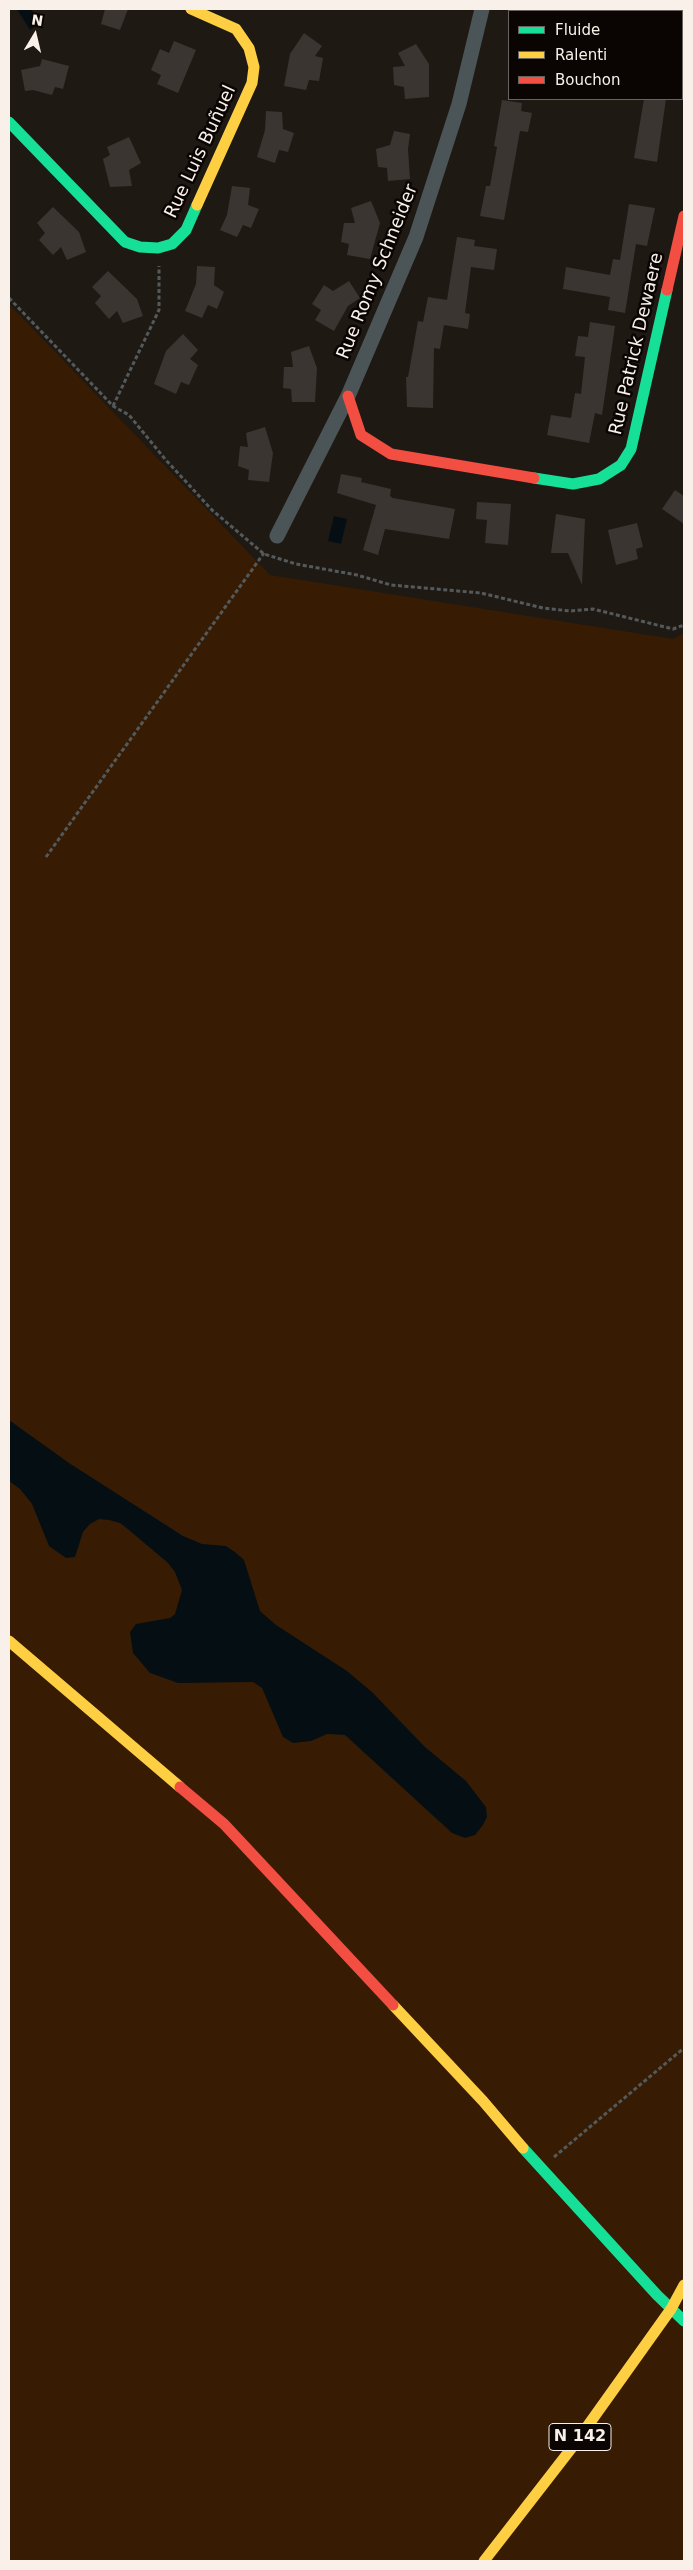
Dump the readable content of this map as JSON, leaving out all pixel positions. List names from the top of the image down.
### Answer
{
  "streets": {
    "main road": ["Rue Luis Buñuel", "Rue Patrick Dewaere", "N 142"],
    "street": ["Rue Romy Schneider"]
  },
  "crossings": [
    ["Rue Romy Schneider", "Rue Patrick Dewaere"]
  ],
  "legend": ["Fluide", "Ralenti", "Bouchon"],
  "north": "top"
}
